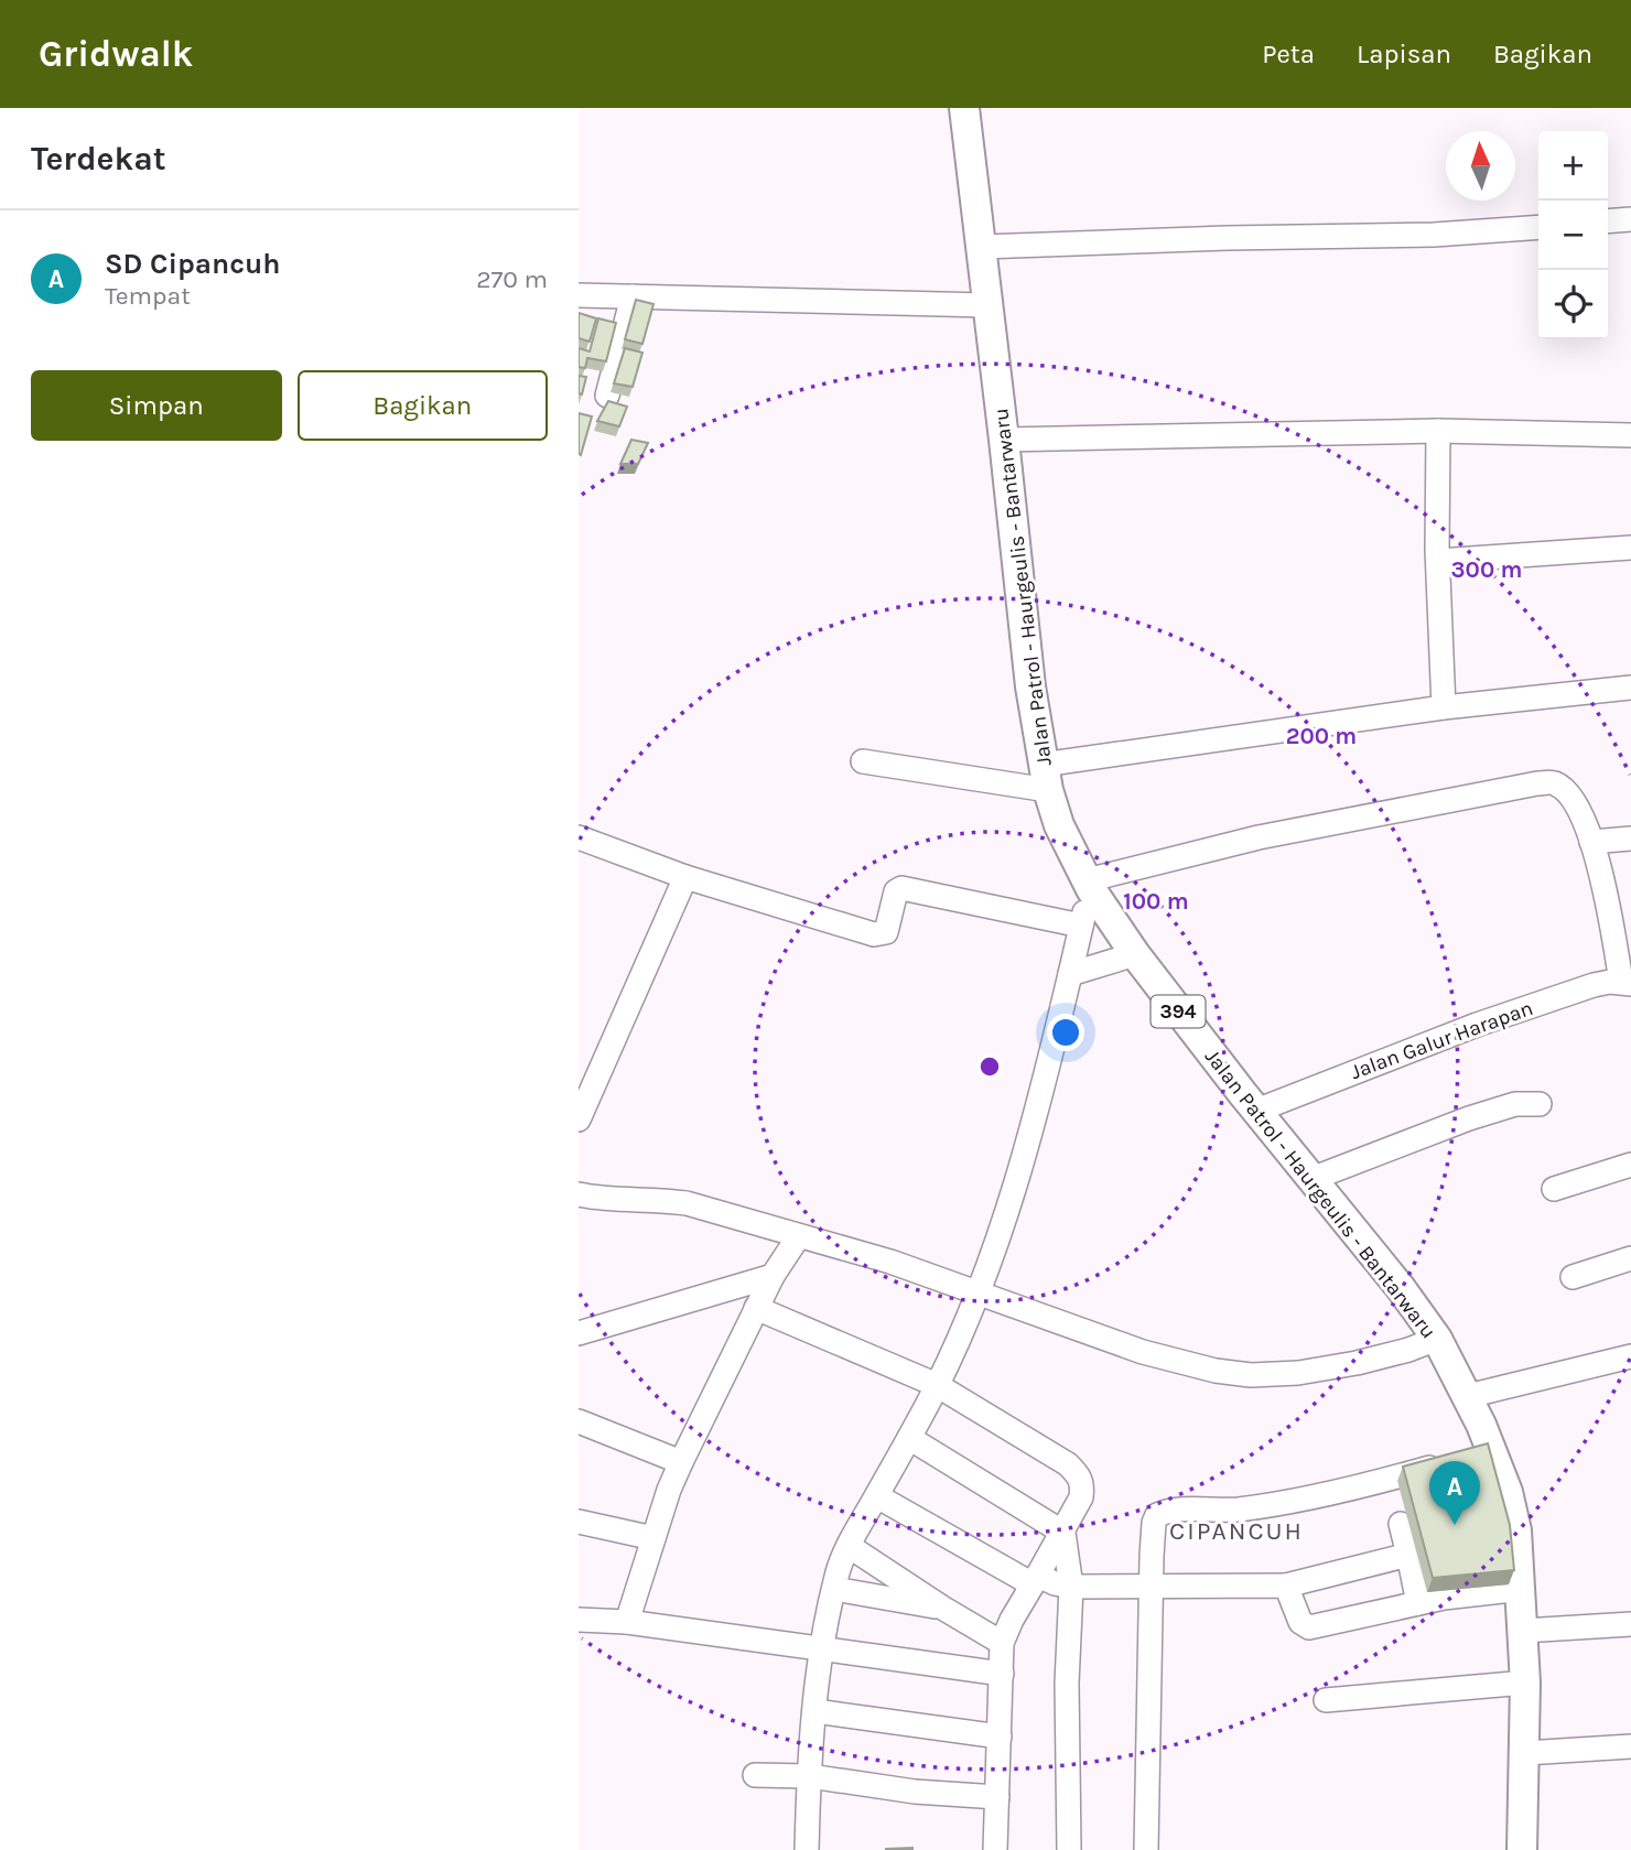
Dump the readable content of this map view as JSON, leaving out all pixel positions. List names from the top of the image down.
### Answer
{
  "streets": {
    "main road": ["Jalan Patrol - Haurgeulis - Bantarwaru", "394"],
    "street": ["Jalan Galur Harapan"]
  },
  "crossings": [
    ["Jalan Patrol - Haurgeulis - Bantarwaru", "Jalan Galur Harapan"]
  ],
  "districts": ["CIPANCUH"],
  "north": "top",
  "page": {
    "header": "Gridwalk",
    "nav": ["Peta", "Lapisan", "Bagikan"],
    "heading": "Terdekat",
    "map_buttons": ["+", "−"],
    "list": [
      {
        "mark": "A",
        "name": "SD Cipancuh",
        "note": "Tempat",
        "value": "270 m"
      }
    ],
    "buttons": ["Simpan", "Bagikan"],
    "pins": "A"
  },
  "rings": ["300 m", "200 m", "100 m"]
}
